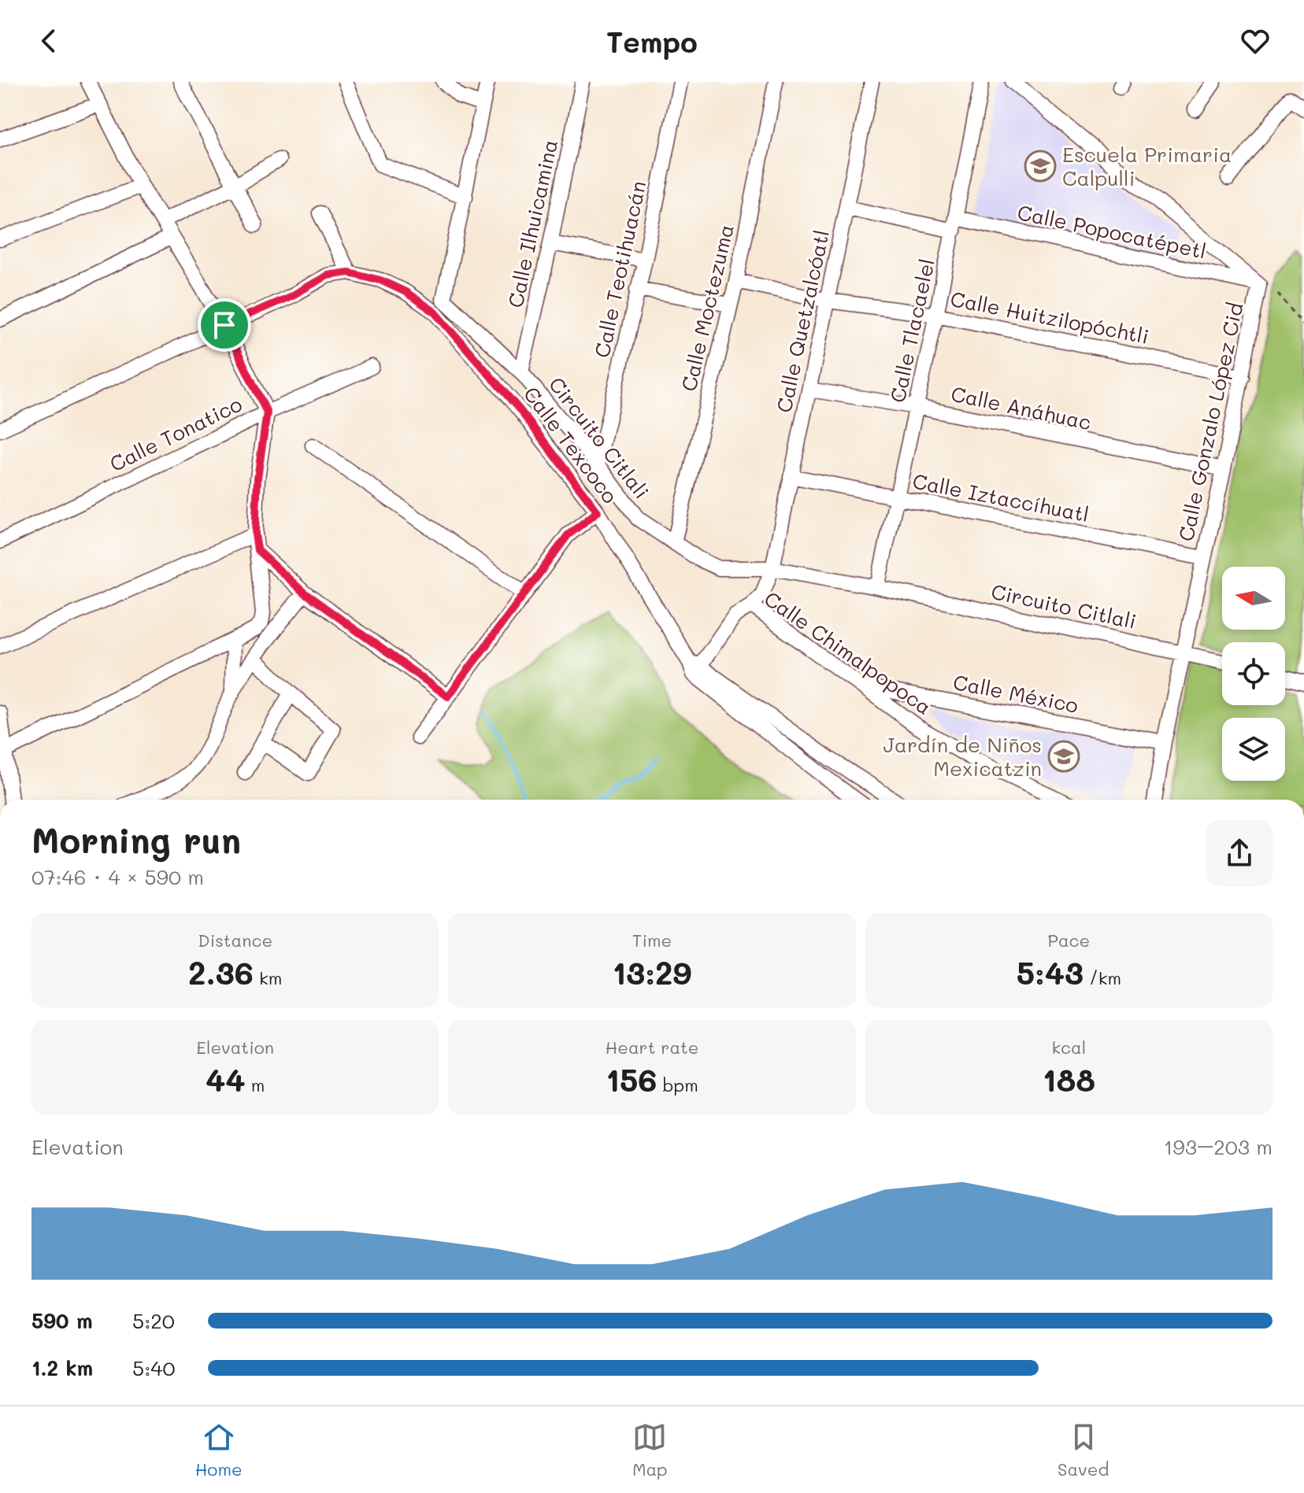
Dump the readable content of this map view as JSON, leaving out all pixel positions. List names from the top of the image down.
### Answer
{
  "streets": {
    "street": [
      "Calle Ilhuicamina",
      "Calle Popocatépetl",
      "Calle Teotihuacán",
      "Calle Moctezuma",
      "Calle Huitzilopóchtli",
      "Calle Quetzalcóatl",
      "Calle Tlacaelel",
      "Calle Anáhuac",
      "Calle Gonzalo López Cid",
      "Calle Tonatico",
      "Circuito Citlali",
      "Calle Texcoco",
      "Calle Iztaccíhuatl",
      "Calle Chimalpopoca",
      "Calle México"
    ]
  },
  "crossings": [
    ["Calle Ilhuicamina", "Circuito Citlali"],
    ["Calle Popocatépetl", "Calle Quetzalcóatl"],
    ["Calle Popocatépetl", "Calle Tlacaelel"],
    ["Calle Popocatépetl", "Calle Gonzalo López Cid"],
    ["Calle Teotihuacán", "Circuito Citlali"],
    ["Calle Moctezuma", "Calle Huitzilopóchtli"],
    ["Calle Moctezuma", "Circuito Citlali"],
    ["Calle Huitzilopóchtli", "Calle Quetzalcóatl"],
    ["Calle Huitzilopóchtli", "Calle Tlacaelel"],
    ["Calle Huitzilopóchtli", "Calle Gonzalo López Cid"],
    ["Calle Quetzalcóatl", "Calle Anáhuac"],
    ["Calle Quetzalcóatl", "Circuito Citlali"],
    ["Calle Quetzalcóatl", "Calle Iztaccíhuatl"],
    ["Calle Quetzalcóatl", "Calle Chimalpopoca"],
    ["Calle Tlacaelel", "Calle Anáhuac"],
    ["Calle Tlacaelel", "Circuito Citlali"],
    ["Calle Tlacaelel", "Calle Iztaccíhuatl"],
    ["Calle Anáhuac", "Calle Gonzalo López Cid"],
    ["Calle Gonzalo López Cid", "Circuito Citlali"],
    ["Calle Gonzalo López Cid", "Calle Iztaccíhuatl"],
    ["Calle Gonzalo López Cid", "Calle México"],
    ["Calle Texcoco", "Calle Chimalpopoca"],
    ["Calle Chimalpopoca", "Calle México"]
  ],
  "places": {
    "school or university": ["Escuela Primaria Calpulli", "Jardín de Niños Mexicatzin"]
  },
  "north": "left",
  "page": {
    "header": "Tempo",
    "heading": ["Morning run", "07:46 · 4 × 590 m"],
    "stats": [
      ["Distance", "2.36 km"],
      ["Time", "13:29"],
      ["Pace", "5:43 /km"],
      ["Elevation", "44 m"],
      ["Heart rate", "156 bpm"],
      ["kcal", "188"]
    ],
    "chart": ["Elevation", "193–203 m"],
    "list": [
      {
        "name": "590 m",
        "note": "5:20"
      },
      {
        "name": "1.2 km",
        "note": "5:40"
      }
    ],
    "tabs": ["Home", "Map", "Saved"]
  }
}
